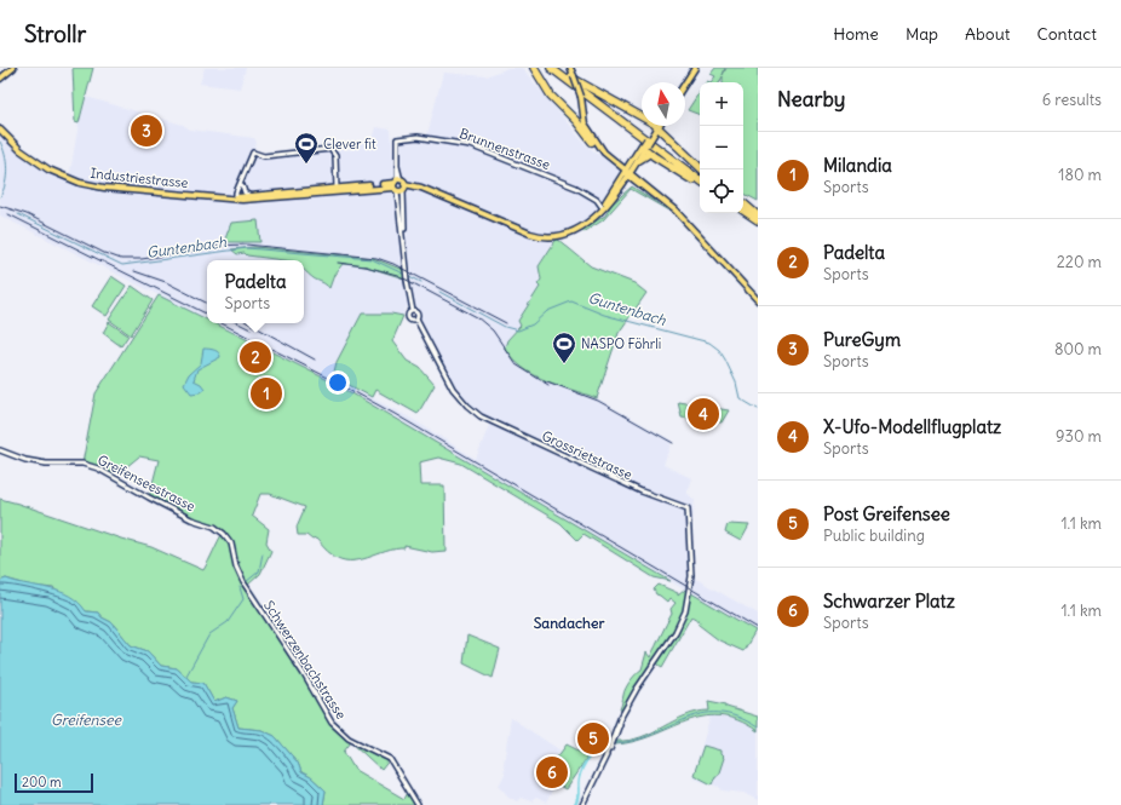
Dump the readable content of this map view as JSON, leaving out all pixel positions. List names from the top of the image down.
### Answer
{
  "streets": {
    "main road": ["Industriestrasse"],
    "street": [
      "Brunnenstrasse",
      "Grossrietstrasse",
      "Greifenseestrasse",
      "Schwerzenbachstrasse"
    ]
  },
  "crossings": [
    ["Brunnenstrasse", "Industriestrasse"],
    ["Greifenseestrasse", "Schwerzenbachstrasse"]
  ],
  "districts": ["Sandacher"],
  "water": ["Guntenbach", "Greifensee"],
  "places": {
    "sports": ["Clever fit", "NASPO Föhrli"]
  },
  "scale_bar": "200 m",
  "north": "top",
  "page": {
    "header": "Strollr",
    "nav": [
      "Home",
      "Map",
      "About",
      "Contact"
    ],
    "heading": ["Nearby", "6 results"],
    "map_buttons": ["+", "−"],
    "pins": [
      "3",
      "2",
      "1",
      "4",
      "5",
      "6"
    ],
    "list": [
      {
        "mark": "1",
        "name": "Milandia",
        "note": "Sports",
        "value": "180 m"
      },
      {
        "mark": "2",
        "name": "Padelta",
        "note": "Sports",
        "value": "220 m"
      },
      {
        "mark": "3",
        "name": "PureGym",
        "note": "Sports",
        "value": "800 m"
      },
      {
        "mark": "4",
        "name": "X-Ufo-Modellflugplatz",
        "note": "Sports",
        "value": "930 m"
      },
      {
        "mark": "5",
        "name": "Post Greifensee",
        "note": "Public building",
        "value": "1.1 km"
      },
      {
        "mark": "6",
        "name": "Schwarzer Platz",
        "note": "Sports",
        "value": "1.1 km"
      }
    ],
    "popup": ["Padelta", "Sports"],
    "scale": "200 m"
  }
}
